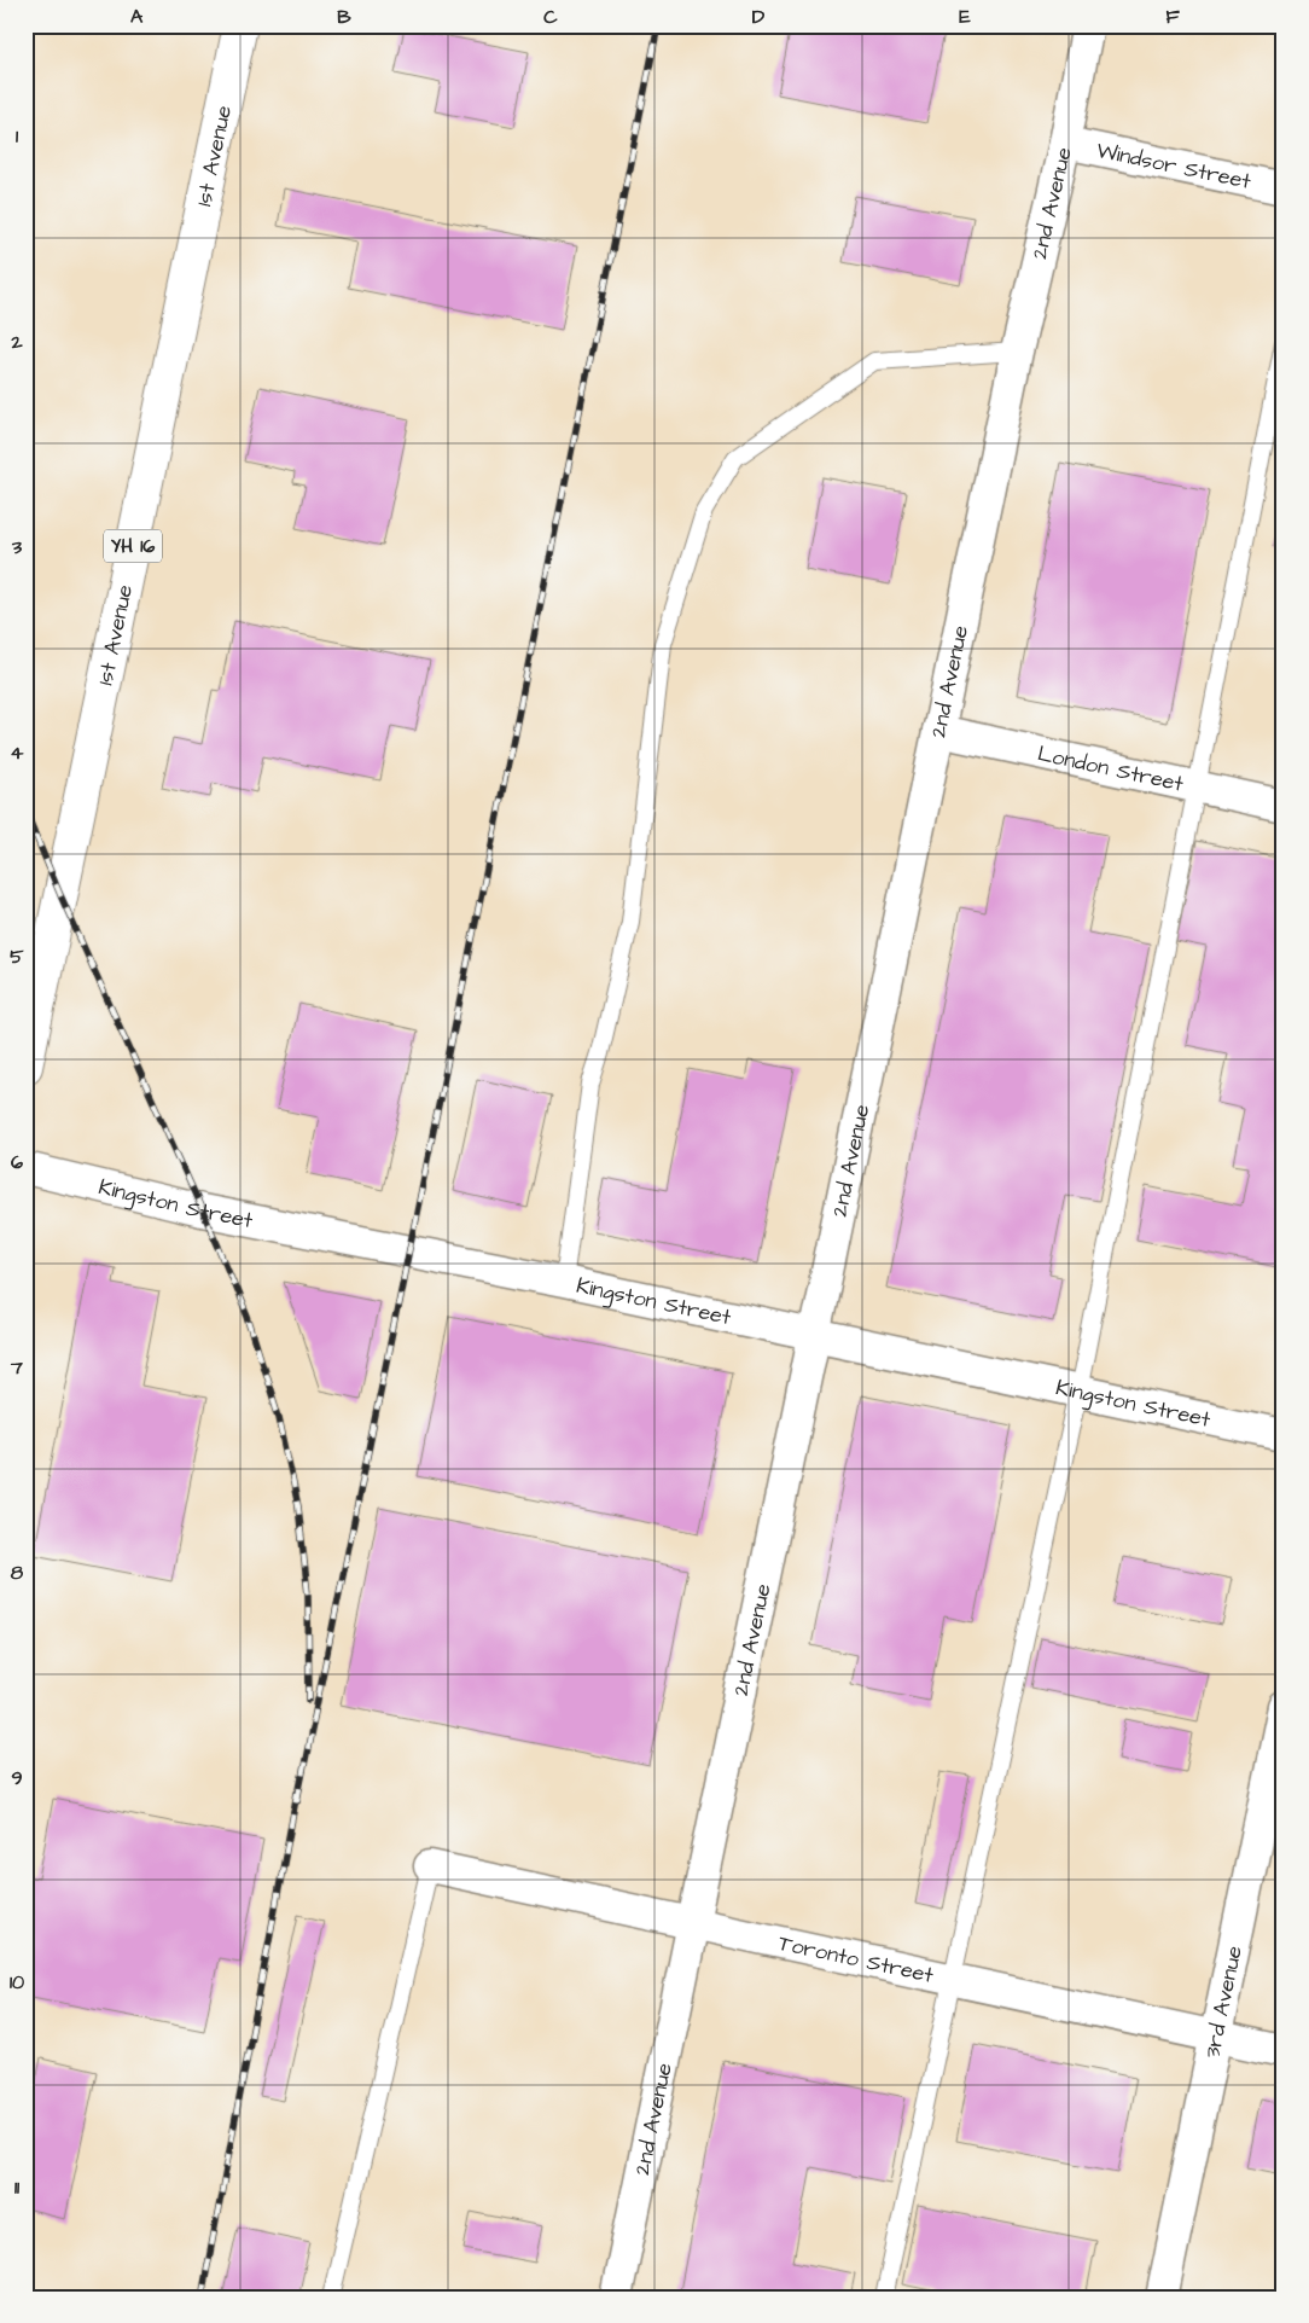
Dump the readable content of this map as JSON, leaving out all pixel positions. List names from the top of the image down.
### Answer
{
  "streets": {
    "highway": ["1st Avenue", "YH 16"],
    "street": [
      "Windsor Street",
      "2nd Avenue",
      "London Street",
      "Kingston Street",
      "Toronto Street",
      "3rd Avenue"
    ]
  },
  "crossings": [
    ["Windsor Street", "2nd Avenue"],
    ["2nd Avenue", "London Street"],
    ["2nd Avenue", "Kingston Street"],
    ["2nd Avenue", "Toronto Street"],
    ["Toronto Street", "3rd Avenue"]
  ],
  "grid": {
    "columns": [
      "A",
      "B",
      "C",
      "D",
      "E",
      "F"
    ],
    "rows": [
      "1",
      "2",
      "3",
      "4",
      "5",
      "6",
      "7",
      "8",
      "9",
      "10",
      "11"
    ]
  }
}
